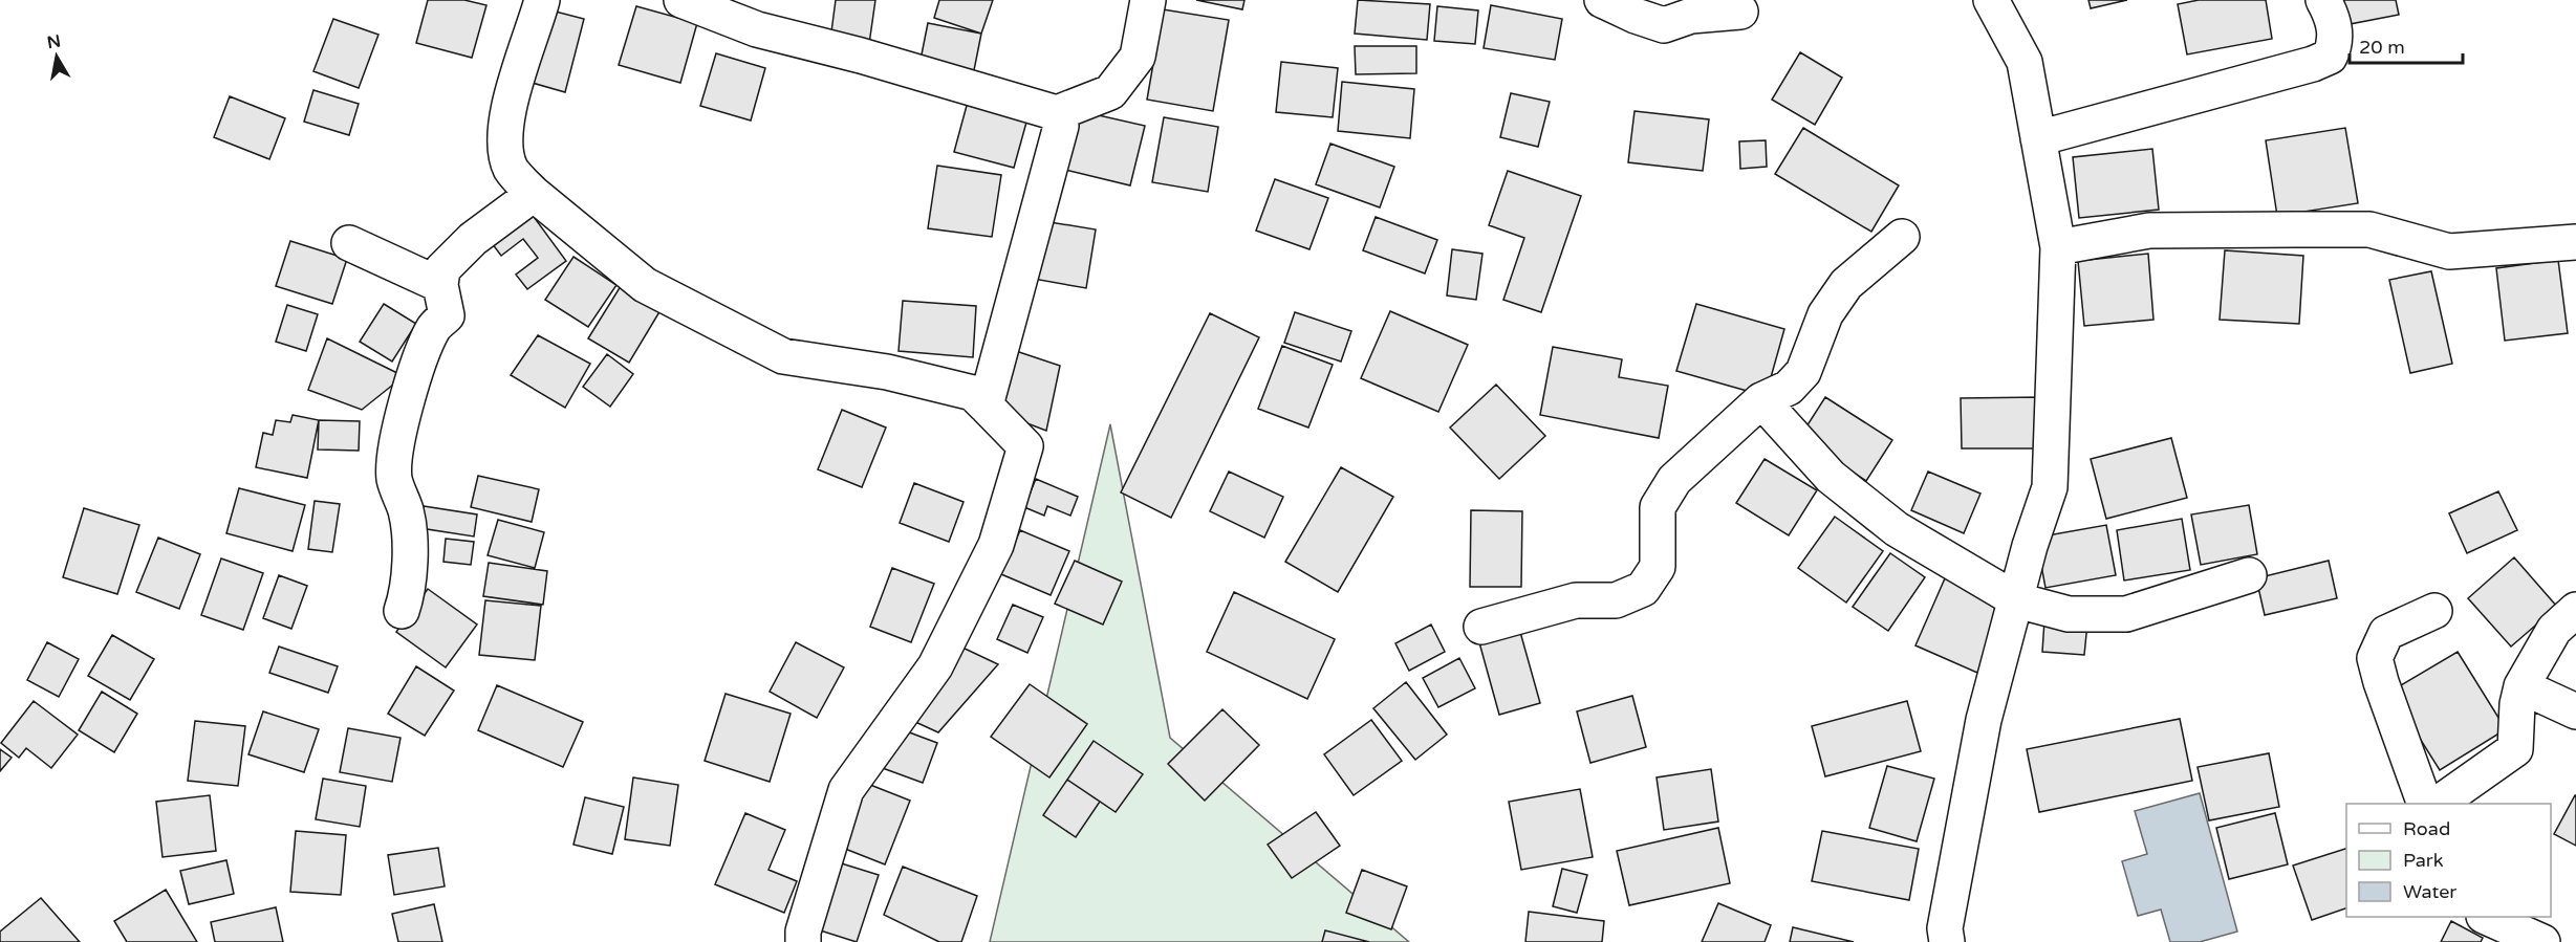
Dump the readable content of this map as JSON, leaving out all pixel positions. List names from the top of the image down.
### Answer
{
  "legend": ["Road", "Park", "Water"],
  "scale_bar": "20 m",
  "north": "top"
}
